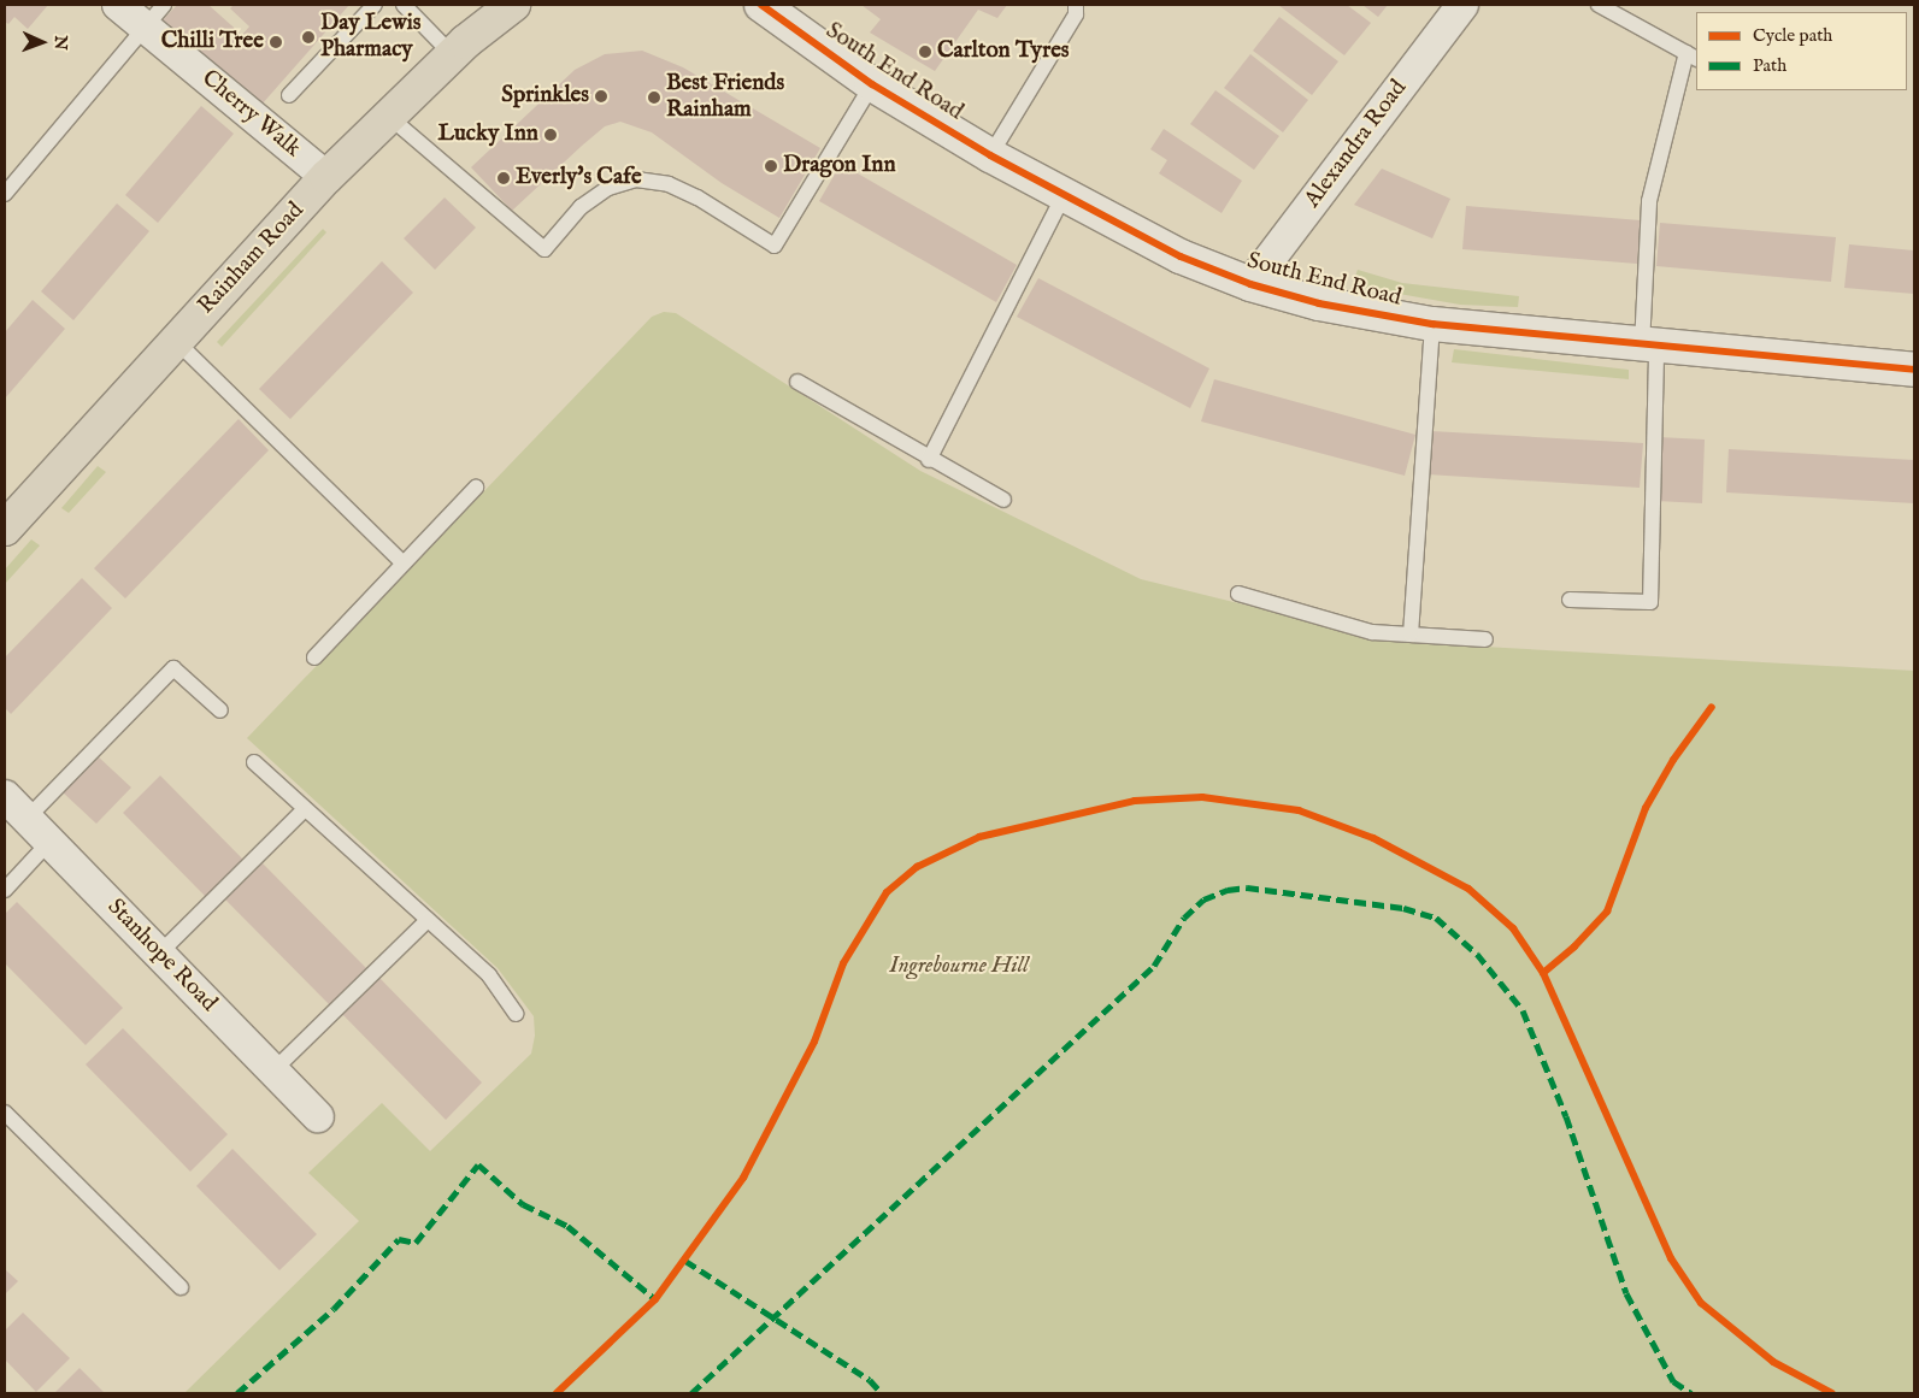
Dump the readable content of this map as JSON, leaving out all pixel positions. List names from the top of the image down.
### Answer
{
  "streets": {
    "main road": ["Rainham Road"],
    "street": [
      "South End Road",
      "Cherry Walk",
      "Alexandra Road",
      "Stanhope Road"
    ]
  },
  "crossings": [
    ["South End Road", "Alexandra Road"],
    ["Cherry Walk", "Rainham Road"]
  ],
  "parks": ["Ingrebourne Hill"],
  "places": [
    "Day Lewis Pharmacy",
    "Chilli Tree",
    "Carlton Tyres",
    "Sprinkles",
    "Best Friends Rainham",
    "Lucky Inn",
    "Dragon Inn",
    "Everly's Cafe"
  ],
  "legend": ["Cycle path", "Path"],
  "north": "right"
}
